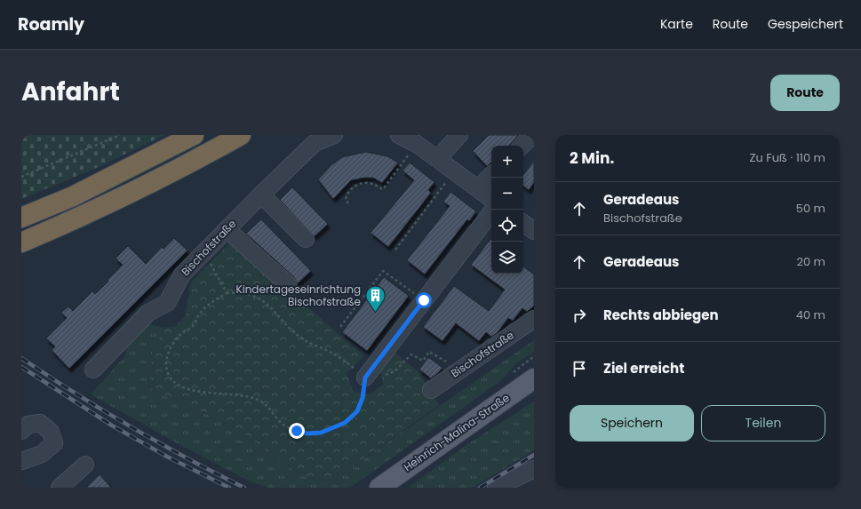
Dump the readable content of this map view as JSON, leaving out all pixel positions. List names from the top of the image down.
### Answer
{
  "streets": {
    "main road": ["Heinrich-Malina-Straße"],
    "street": ["Bischofstraße"]
  },
  "places": {
    "building": ["Kindertageseinrichtung Bischofstraße"]
  },
  "page": {
    "header": "Roamly",
    "nav": ["Karte", "Route", "Gespeichert"],
    "title": "Anfahrt",
    "buttons": [
      "Route",
      ["Speichern", "Teilen"]
    ],
    "heading": ["2 Min.", "Zu Fuß · 110 m"],
    "map_buttons": ["+", "−"],
    "list": [
      ["Geradeaus", "Bischofstraße", "50 m"],
      ["Geradeaus", "20 m"],
      ["Rechts abbiegen", "40 m"],
      "Ziel erreicht"
    ]
  }
}
